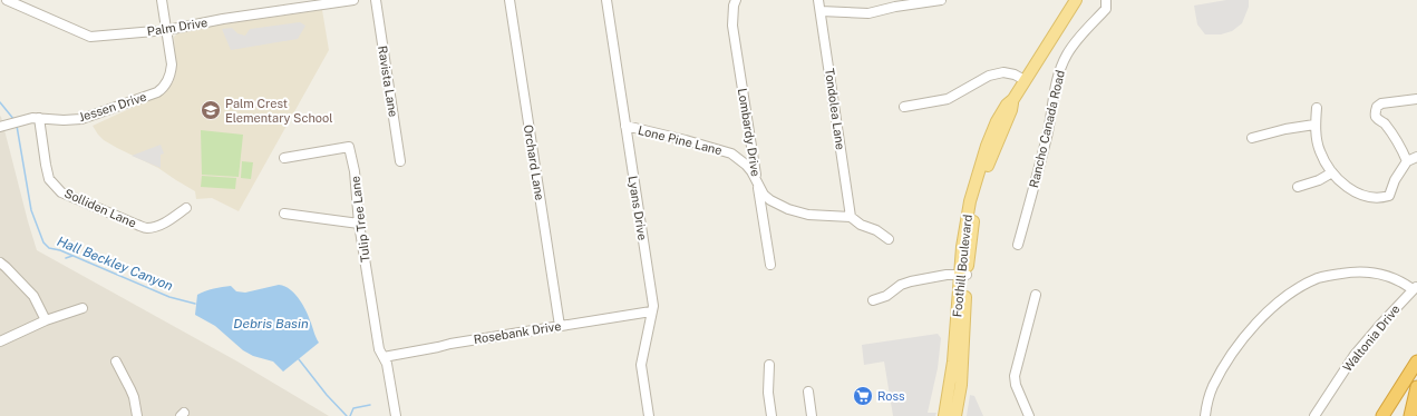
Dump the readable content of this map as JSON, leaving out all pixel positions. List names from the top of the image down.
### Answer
{
  "streets": {
    "main road": ["Foothill Boulevard"],
    "street": [
      "Palm Drive",
      "Ravista Lane",
      "Jessen Drive",
      "Tondolea Lane",
      "Rancho Canada Road",
      "Lombardy Drive",
      "Lone Pine Lane",
      "Orchard Lane",
      "Solliden Lane",
      "Lyans Drive",
      "Tulip Tree Lane",
      "Rosebank Drive",
      "Waltonia Drive"
    ]
  },
  "crossings": [
    ["Palm Drive", "Jessen Drive"],
    ["Jessen Drive", "Solliden Lane"],
    ["Tondolea Lane", "Lone Pine Lane"],
    ["Lombardy Drive", "Lone Pine Lane"],
    ["Lone Pine Lane", "Lyans Drive"],
    ["Orchard Lane", "Rosebank Drive"],
    ["Lyans Drive", "Rosebank Drive"],
    ["Tulip Tree Lane", "Rosebank Drive"]
  ],
  "water": ["Hall Beckley Canyon", "Debris Basin"],
  "places": {
    "school or university": ["Palm Crest Elementary School"],
    "supermarket": ["Ross"]
  }
}
